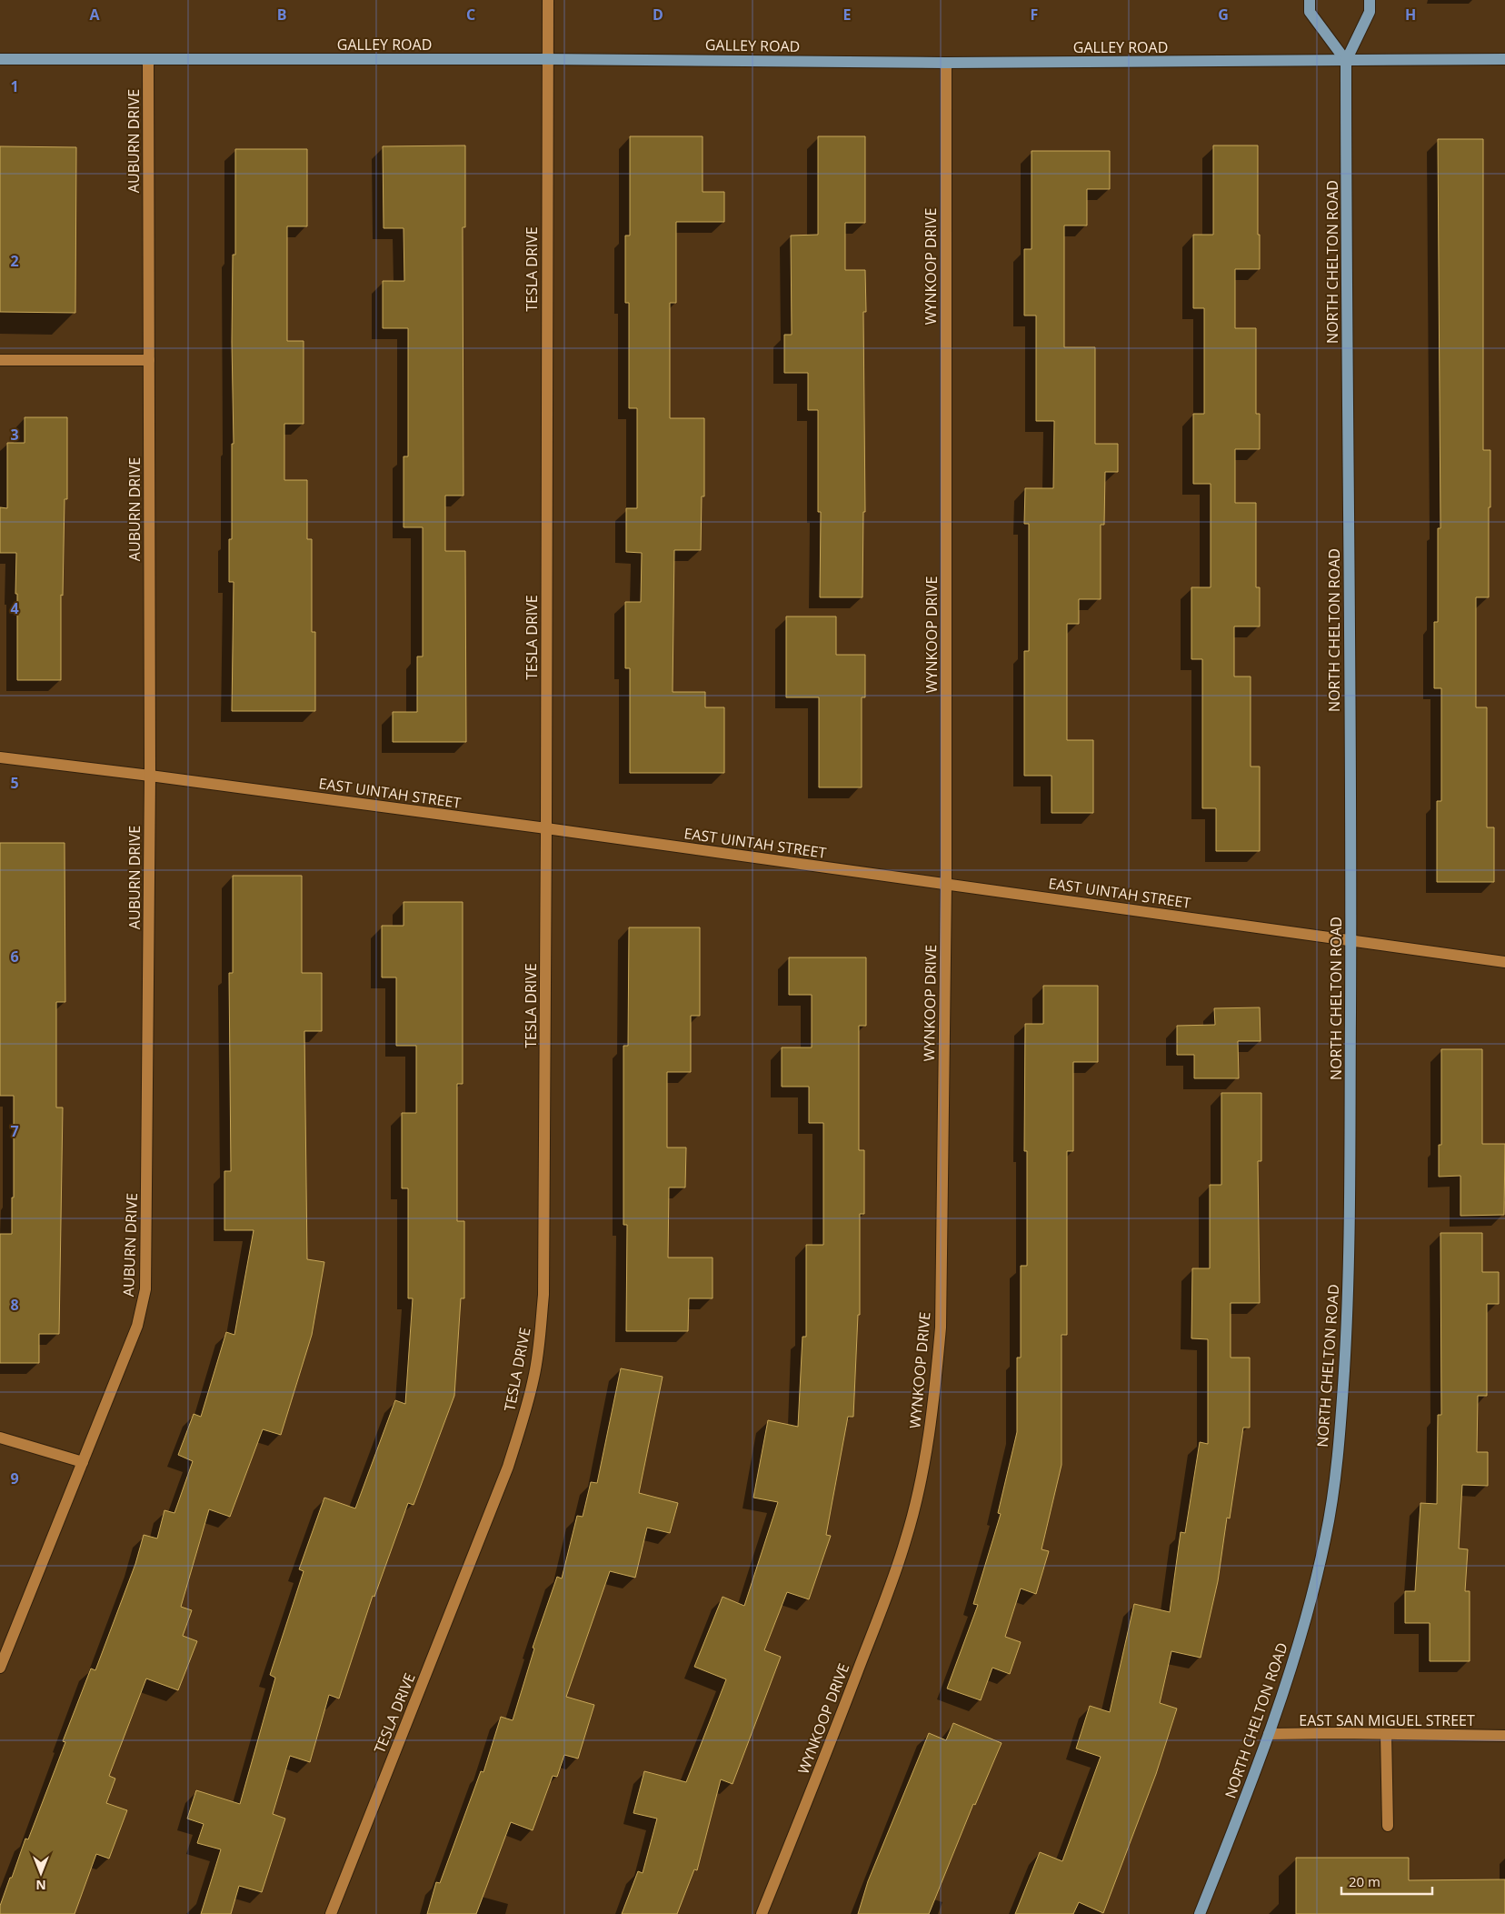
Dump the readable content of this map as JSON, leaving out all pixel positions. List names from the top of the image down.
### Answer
{
  "streets": {
    "main road": ["GALLEY ROAD", "NORTH CHELTON ROAD"],
    "street": [
      "AUBURN DRIVE",
      "WYNKOOP DRIVE",
      "TESLA DRIVE",
      "EAST UINTAH STREET",
      "EAST SAN MIGUEL STREET"
    ]
  },
  "crossings": [
    ["GALLEY ROAD", "AUBURN DRIVE"],
    ["GALLEY ROAD", "NORTH CHELTON ROAD"],
    ["GALLEY ROAD", "WYNKOOP DRIVE"],
    ["GALLEY ROAD", "TESLA DRIVE"],
    ["AUBURN DRIVE", "EAST UINTAH STREET"],
    ["NORTH CHELTON ROAD", "EAST UINTAH STREET"],
    ["NORTH CHELTON ROAD", "EAST SAN MIGUEL STREET"],
    ["WYNKOOP DRIVE", "EAST UINTAH STREET"],
    ["TESLA DRIVE", "EAST UINTAH STREET"]
  ],
  "scale_bar": "20 m",
  "north": "bottom",
  "grid": {
    "columns": [
      "A",
      "B",
      "C",
      "D",
      "E",
      "F",
      "G",
      "H"
    ],
    "rows": [
      "1",
      "2",
      "3",
      "4",
      "5",
      "6",
      "7",
      "8",
      "9"
    ]
  }
}
